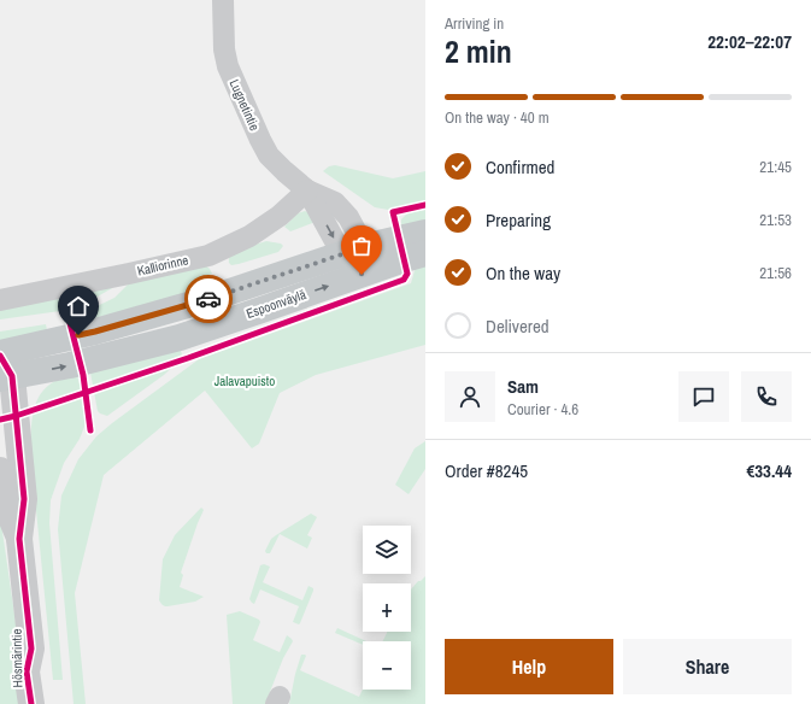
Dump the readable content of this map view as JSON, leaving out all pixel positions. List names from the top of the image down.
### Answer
{
  "streets": {
    "main road": ["Espoonväylä"],
    "street": ["Lugnetintie", "Kalliorinne", "Hösmärintie"]
  },
  "crossings": [
    ["Lugnetintie", "Kalliorinne"],
    ["Lugnetintie", "Espoonväylä"],
    ["Espoonväylä", "Hösmärintie"]
  ],
  "parks": ["Jalavapuisto"],
  "page": {
    "heading": ["2 min", "Arriving in", "22:02–22:07"],
    "panel": [
      "Sam",
      "Courier · 4.6",
      "Order #8245",
      "€33.44"
    ],
    "bar": "On the way · 40 m",
    "list": [
      ["Confirmed", "21:45"],
      ["Preparing", "21:53"],
      ["On the way", "21:56"],
      "Delivered"
    ],
    "map_buttons": ["+", "−"],
    "buttons": ["Help", "Share"]
  }
}
